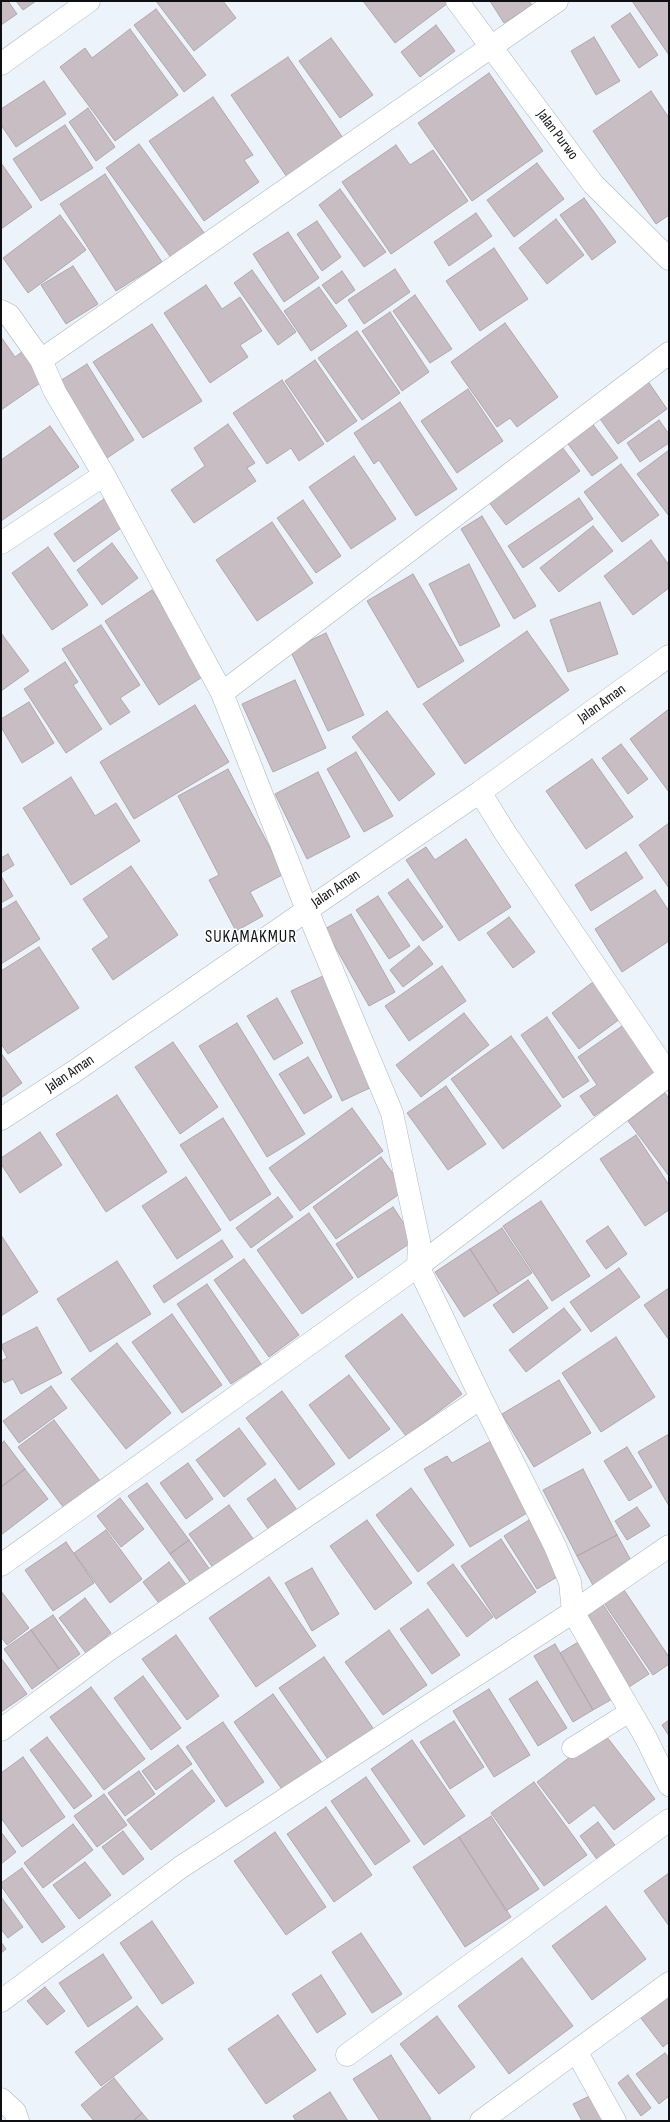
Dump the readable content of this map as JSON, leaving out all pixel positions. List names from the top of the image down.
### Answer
{
  "streets": {
    "street": ["Jalan Purwo", "Jalan Aman"]
  },
  "districts": ["SUKAMAKMUR"]
}
